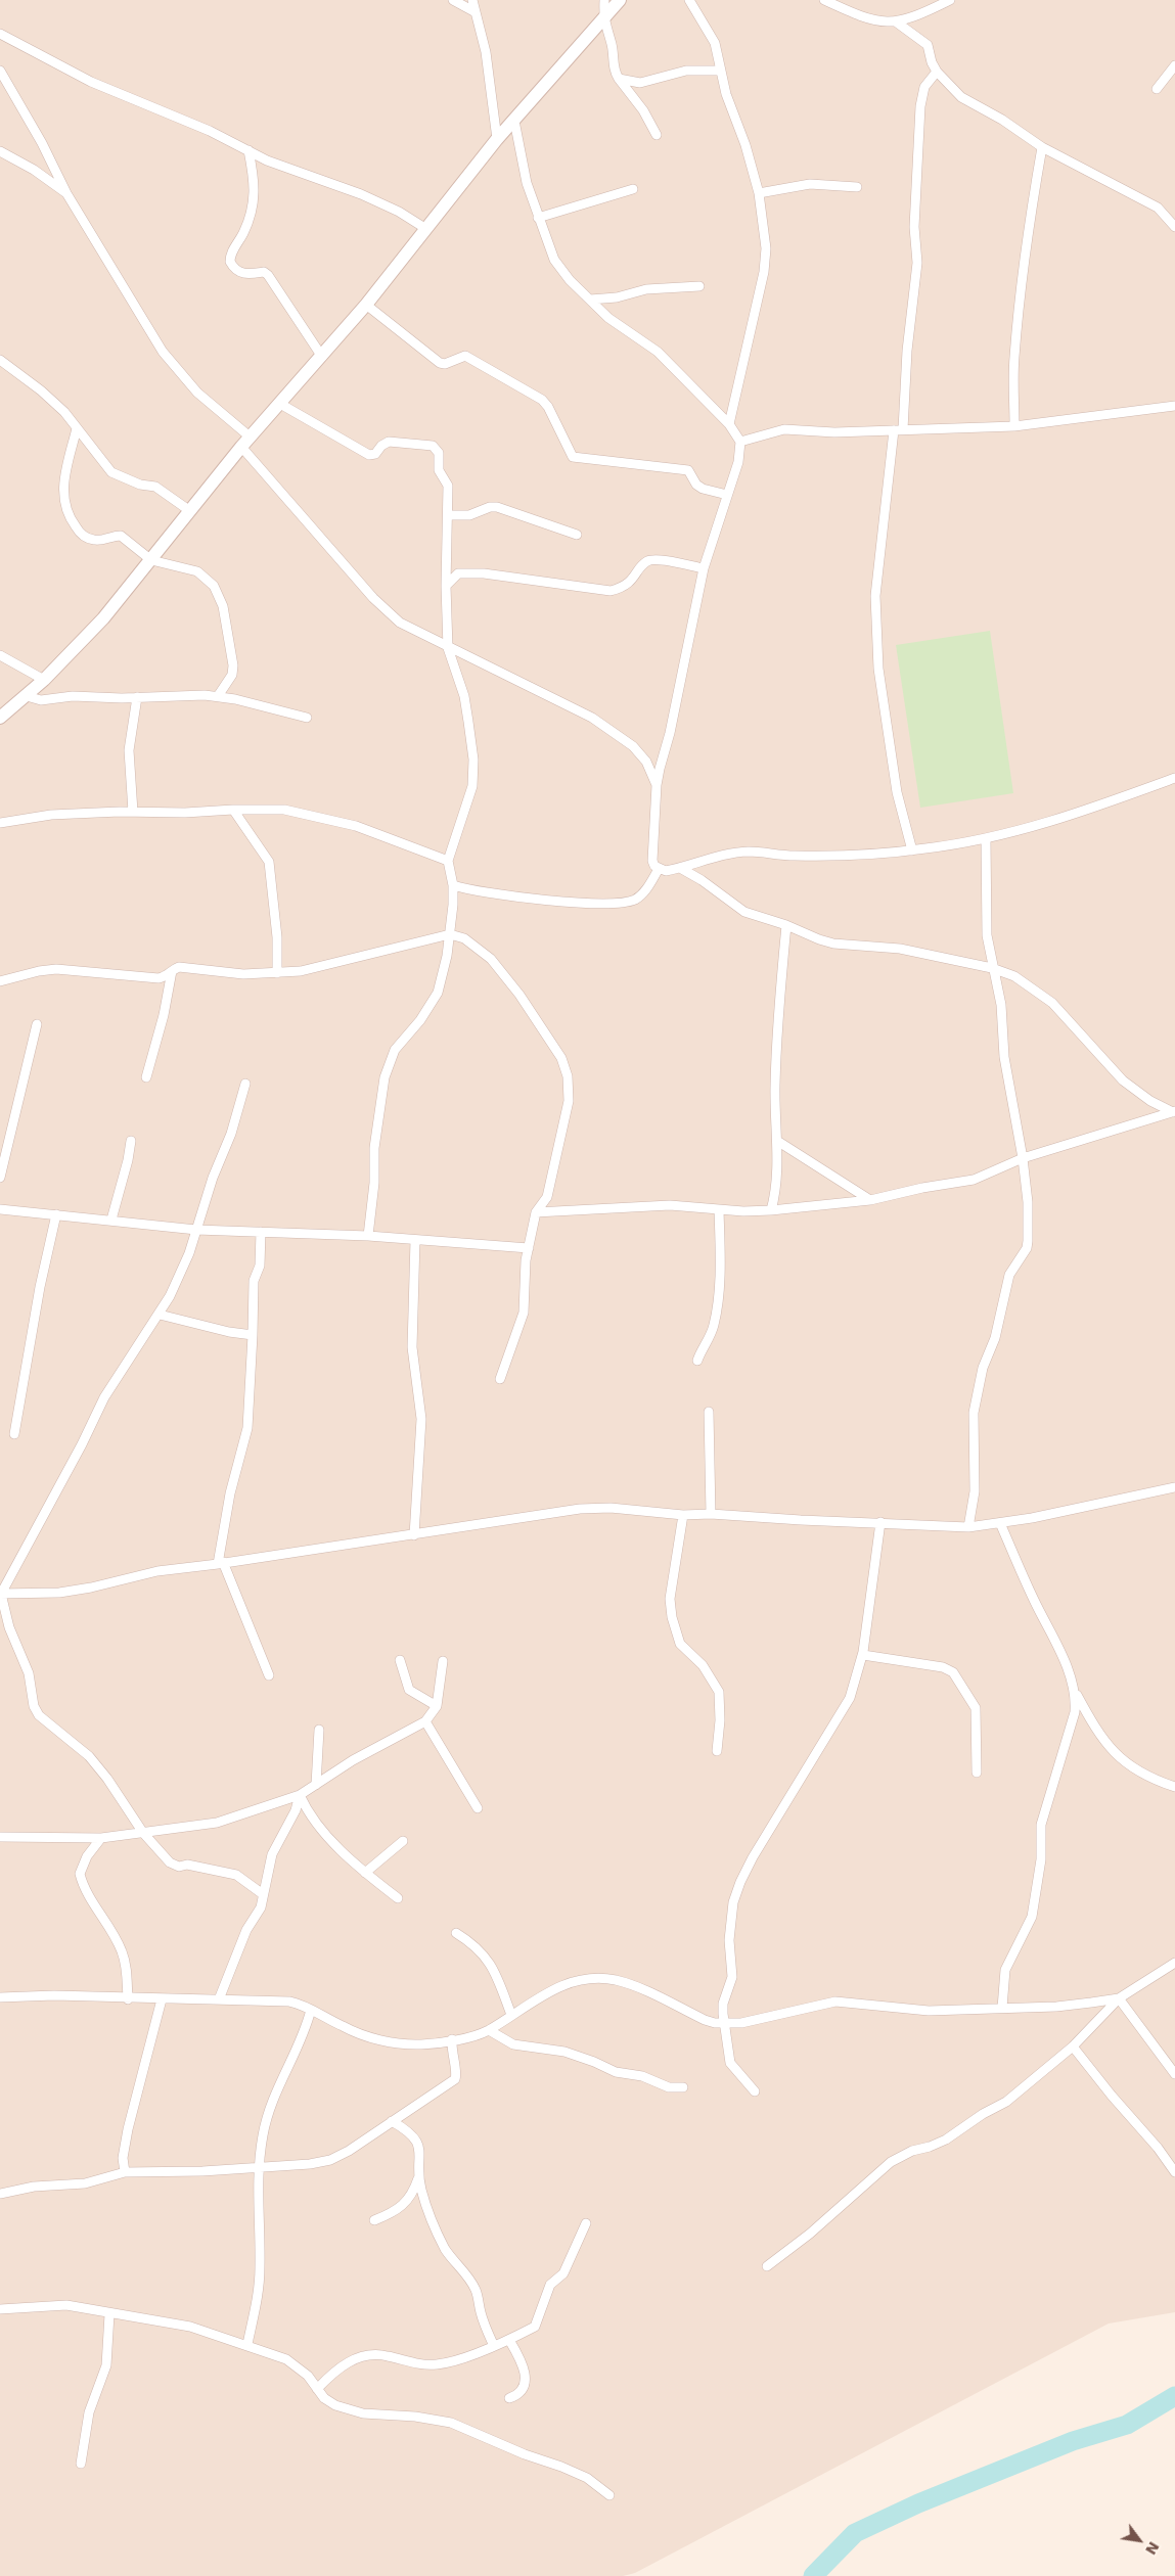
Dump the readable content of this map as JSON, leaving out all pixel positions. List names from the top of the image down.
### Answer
{
  "north": "bottom right"
}
